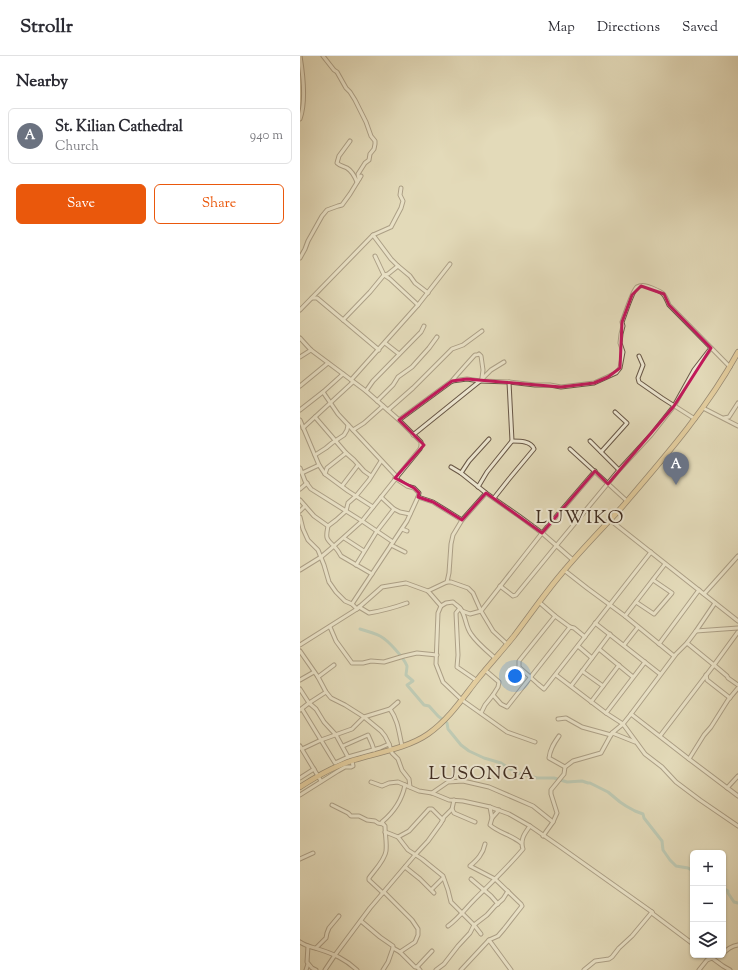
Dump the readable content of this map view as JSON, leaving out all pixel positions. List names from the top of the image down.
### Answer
{
  "districts": ["LUWIKO", "LUSONGA"],
  "page": {
    "header": "Strollr",
    "nav": ["Map", "Directions", "Saved"],
    "heading": "Nearby",
    "list": [
      {
        "mark": "A",
        "name": "St. Kilian Cathedral",
        "note": "Church",
        "value": "940 m"
      }
    ],
    "buttons": ["Save", "Share"],
    "pins": "A",
    "map_buttons": ["+", "−"]
  }
}
